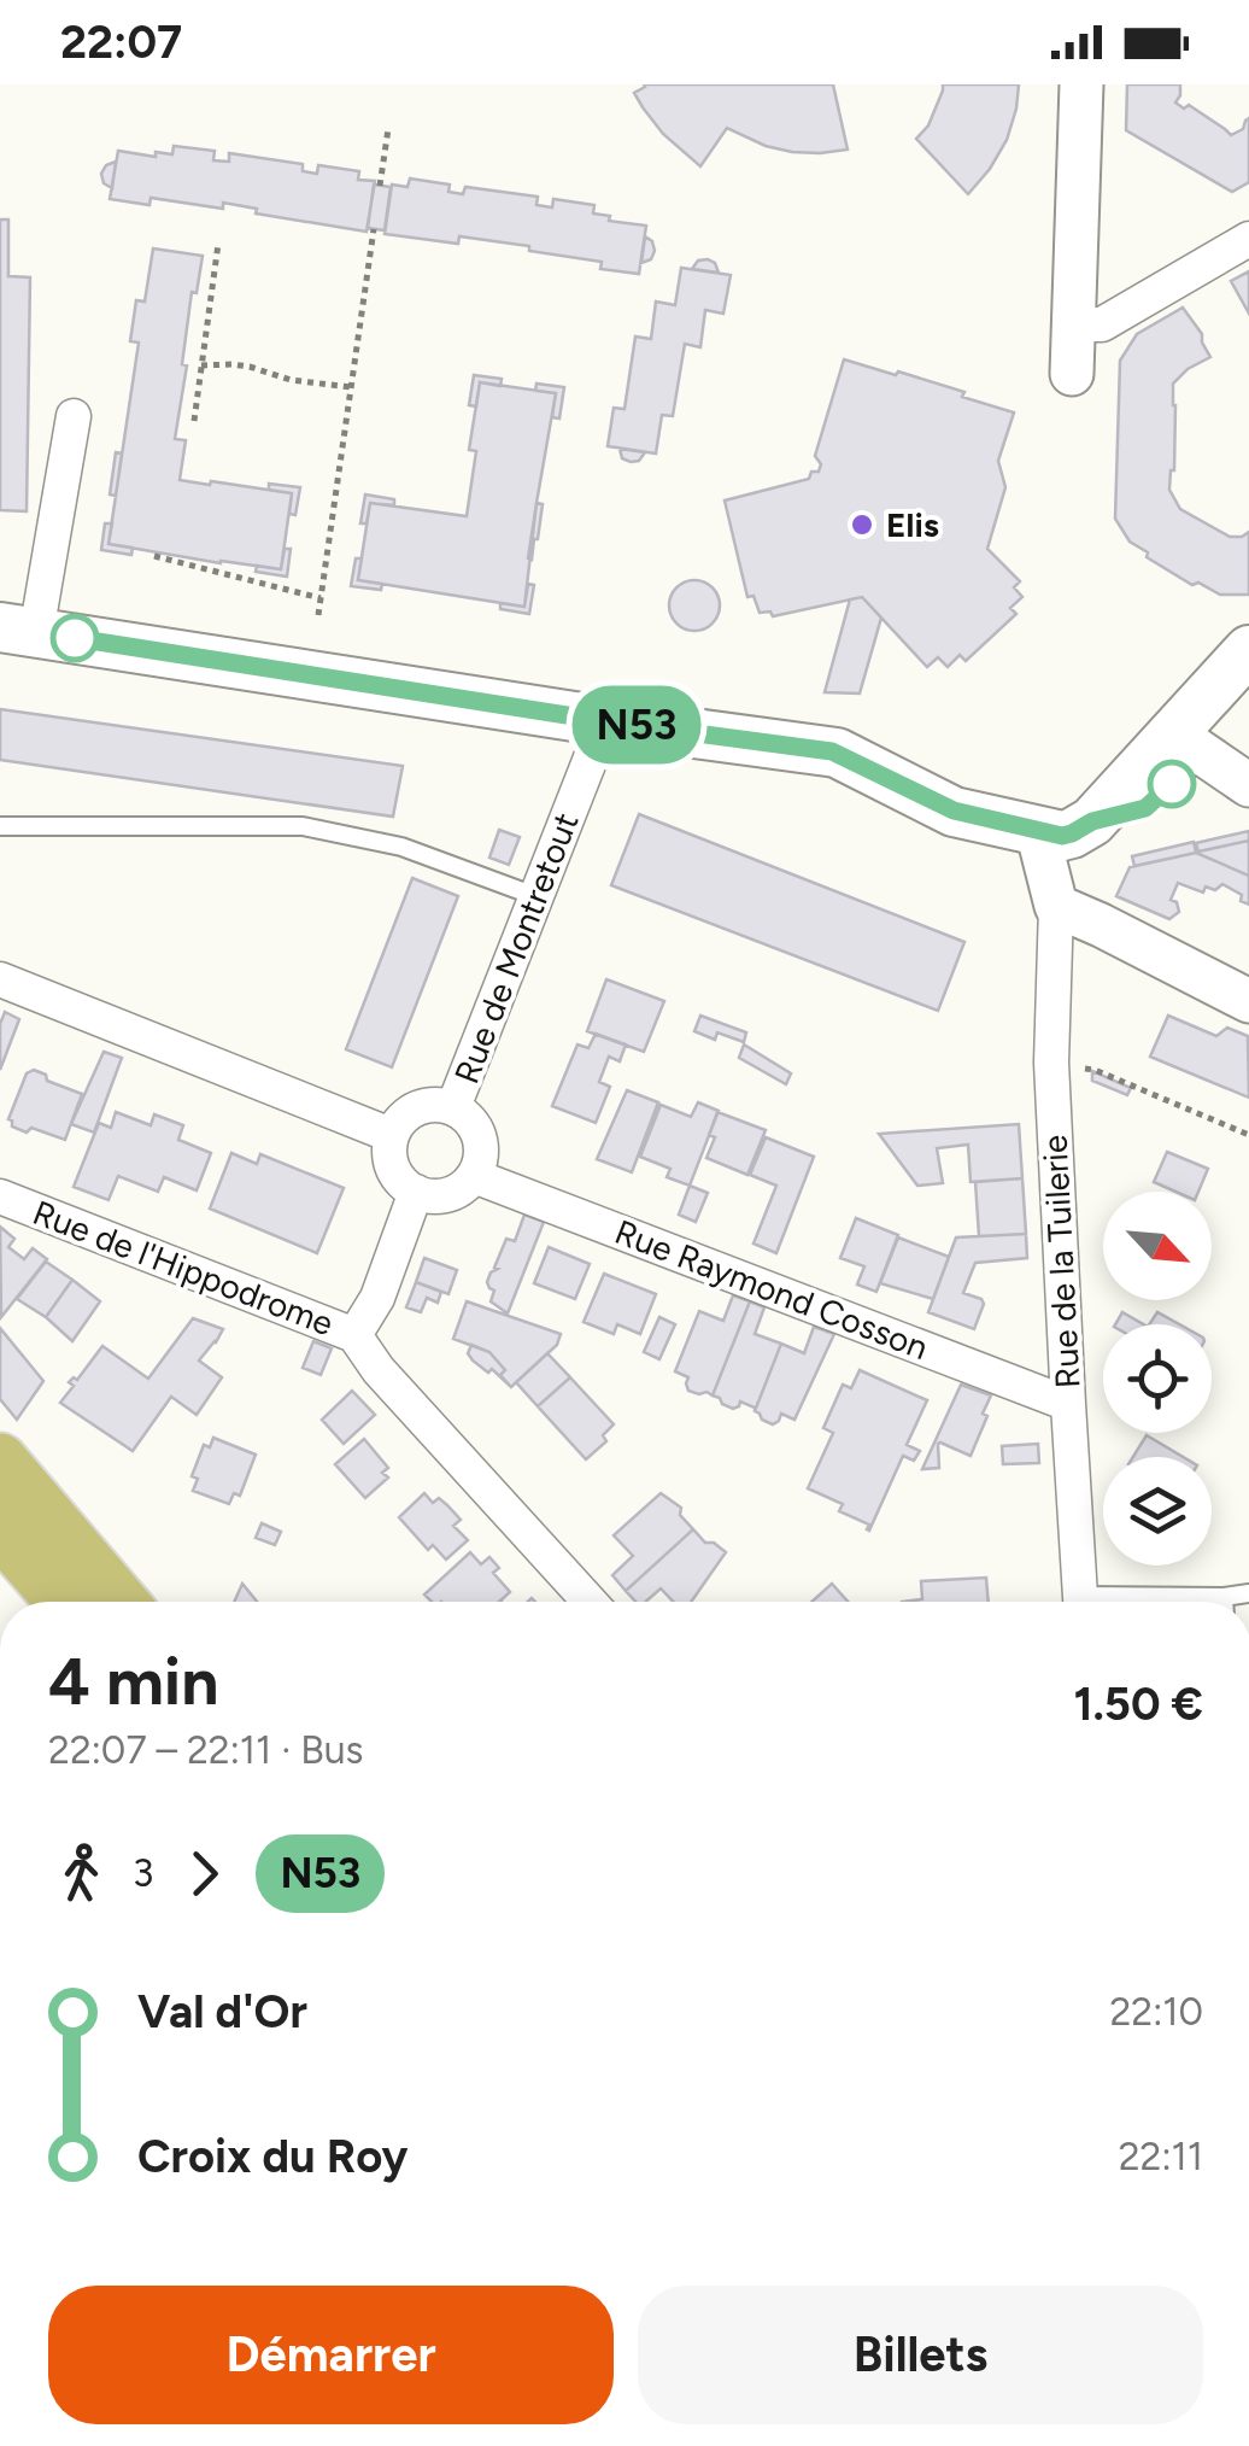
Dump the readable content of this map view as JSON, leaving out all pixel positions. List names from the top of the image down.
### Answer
{
  "streets": {
    "street": [
      "Rue de Montretout",
      "Rue de la Tuilerie",
      "Rue de l'Hippodrome",
      "Rue Raymond Cosson"
    ]
  },
  "crossings": [
    ["Rue de Montretout", "Rue Raymond Cosson"],
    ["Rue de la Tuilerie", "Rue Raymond Cosson"]
  ],
  "places": ["Elis"],
  "lines": ["bus line N53"],
  "north": "bottom right",
  "page": {
    "status": "22:07",
    "on_map": "N53",
    "heading": ["4 min", "22:07 – 22:11 · Bus", "1.50 €"],
    "legs": ["3", "N53"],
    "list": [
      {
        "name": "Val d'Or",
        "value": "22:10"
      },
      {
        "name": "Croix du Roy",
        "value": "22:11"
      }
    ],
    "buttons": ["Démarrer", "Billets"]
  }
}
